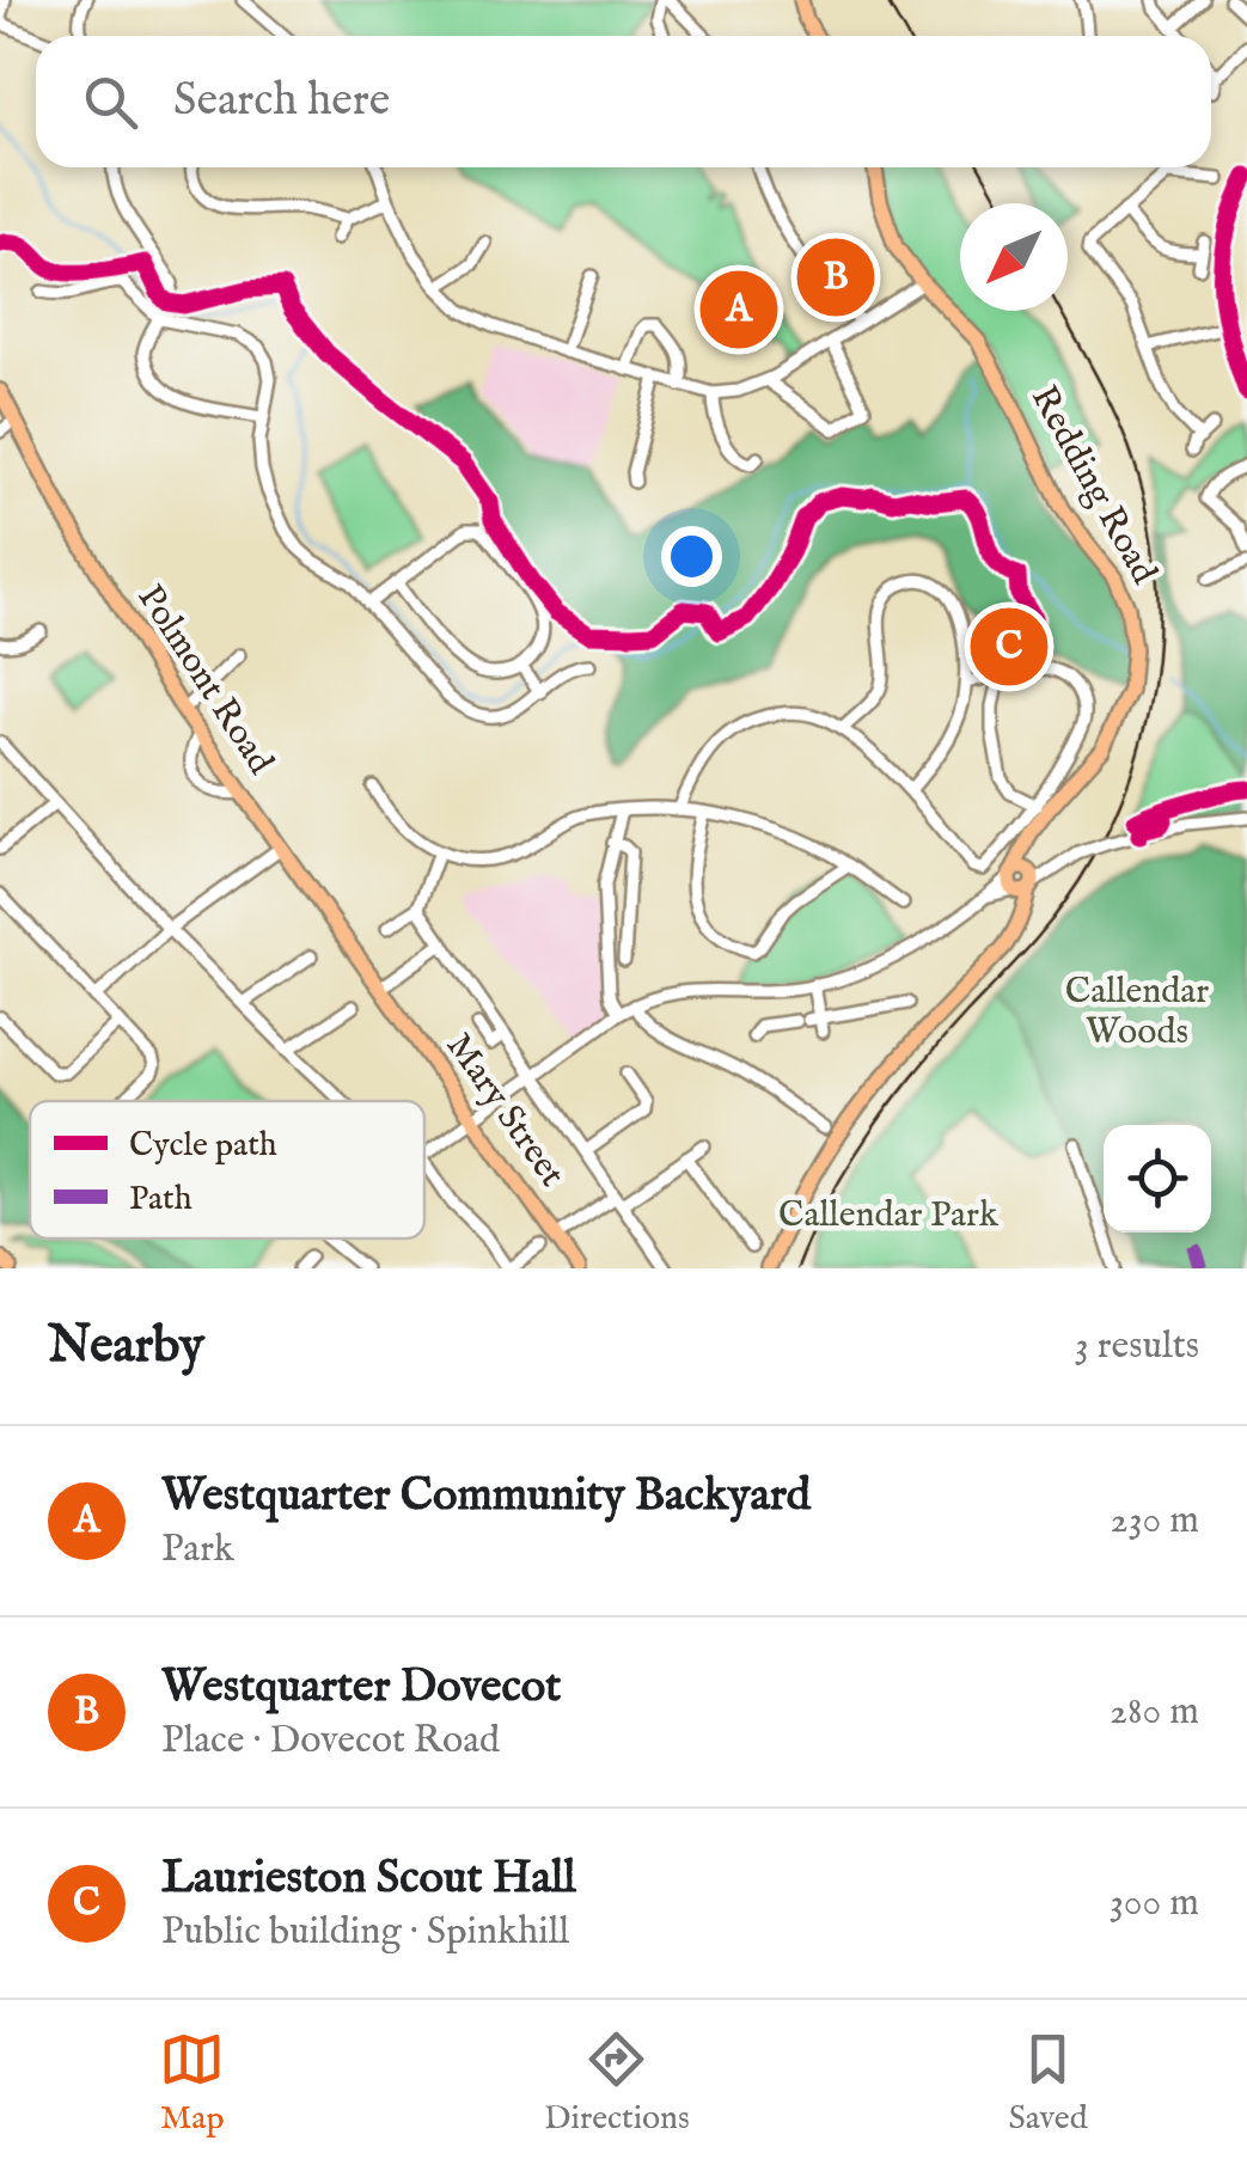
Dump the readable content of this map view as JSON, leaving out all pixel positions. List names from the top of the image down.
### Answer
{
  "streets": {
    "main road": ["Redding Road", "Polmont Road", "Mary Street"]
  },
  "crossings": [
    ["Polmont Road", "Mary Street"]
  ],
  "parks": ["Callendar Woods", "Callendar Park"],
  "legend": ["Cycle path", "Path"],
  "north": "bottom left",
  "page": {
    "search": "Search here",
    "pins": ["B", "A", "C"],
    "heading": ["Nearby", "3 results"],
    "list": [
      {
        "mark": "A",
        "name": "Westquarter Community Backyard",
        "note": "Park",
        "value": "230 m"
      },
      {
        "mark": "B",
        "name": "Westquarter Dovecot",
        "note": "Place · Dovecot Road",
        "value": "280 m"
      },
      {
        "mark": "C",
        "name": "Laurieston Scout Hall",
        "note": "Public building · Spinkhill",
        "value": "300 m"
      }
    ],
    "nav": ["Map", "Directions", "Saved"]
  }
}
